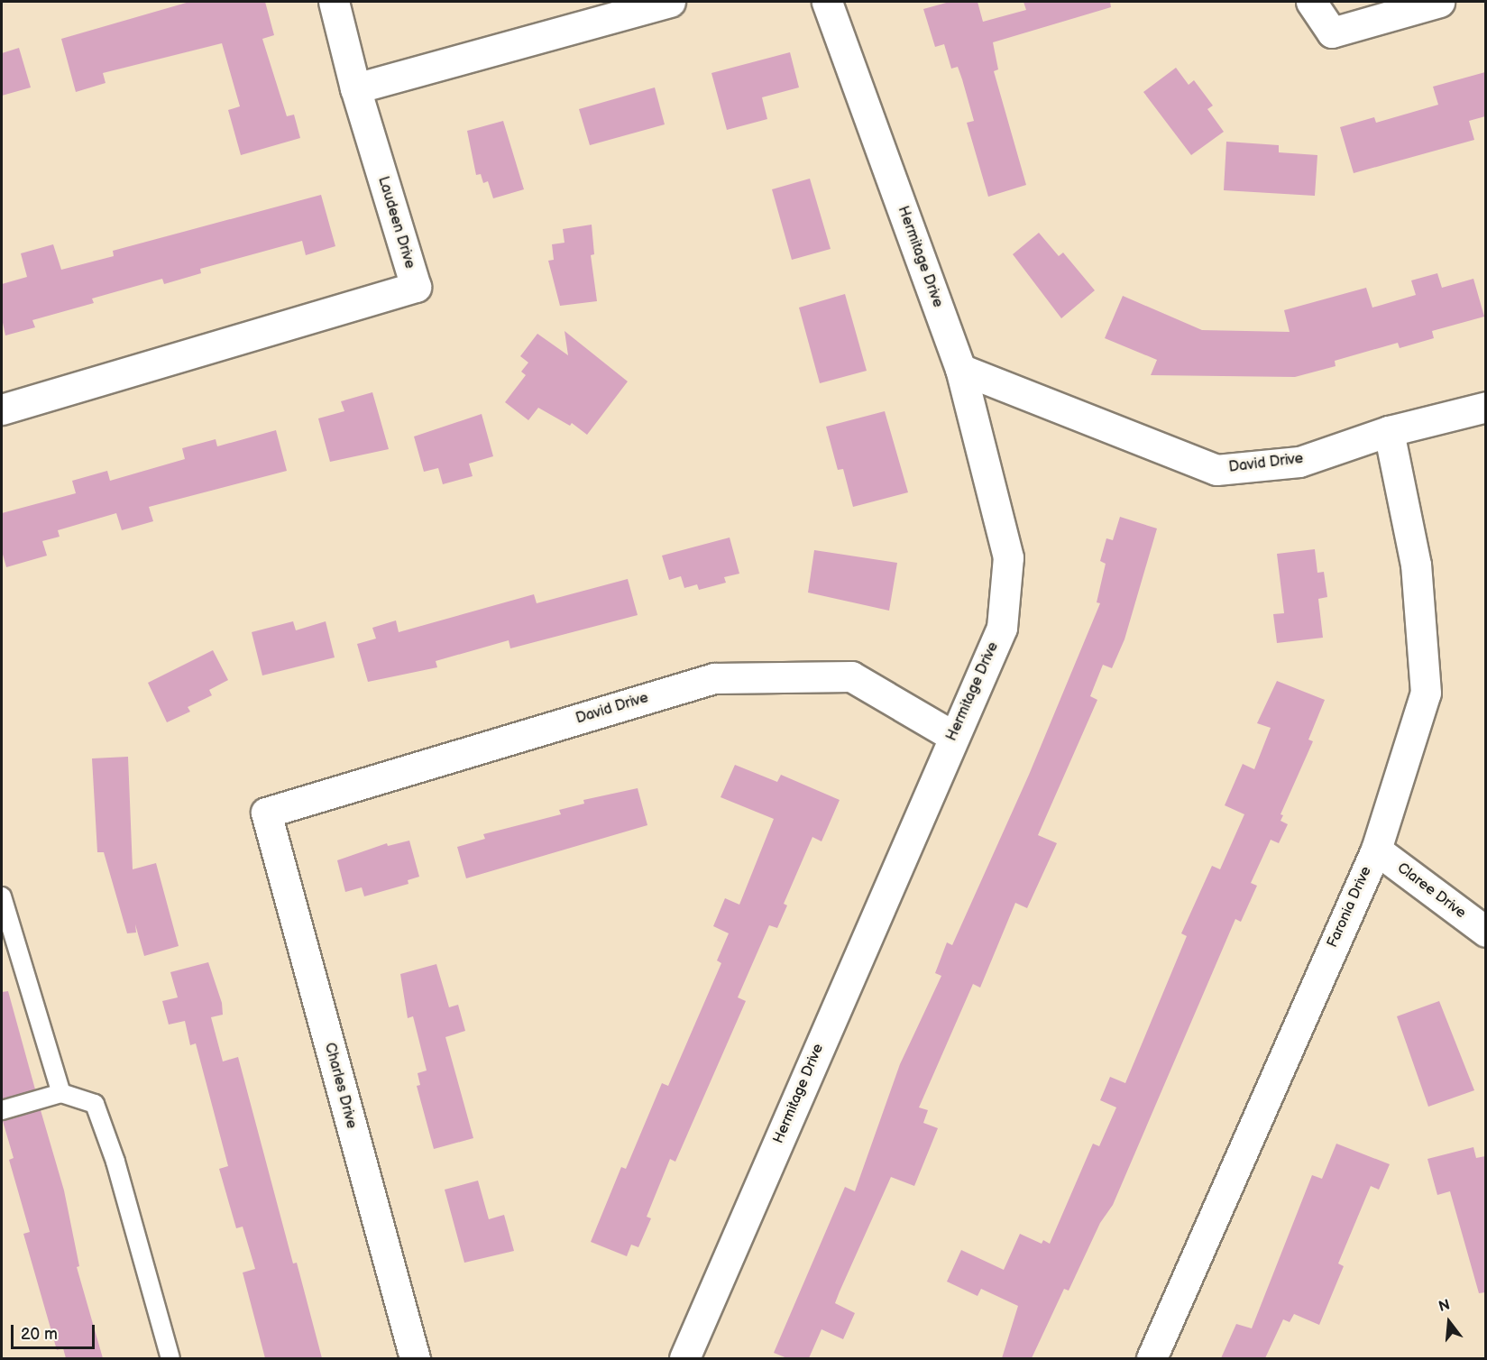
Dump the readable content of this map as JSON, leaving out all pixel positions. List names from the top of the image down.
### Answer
{
  "streets": {
    "street": [
      "Laudeen Drive",
      "Hermitage Drive",
      "David Drive",
      "Claree Drive",
      "Faronia Drive",
      "Charles Drive"
    ]
  },
  "crossings": [
    ["Hermitage Drive", "David Drive"],
    ["David Drive", "Faronia Drive"],
    ["David Drive", "Charles Drive"],
    ["Claree Drive", "Faronia Drive"]
  ],
  "scale_bar": "20 m",
  "north": "top"
}
